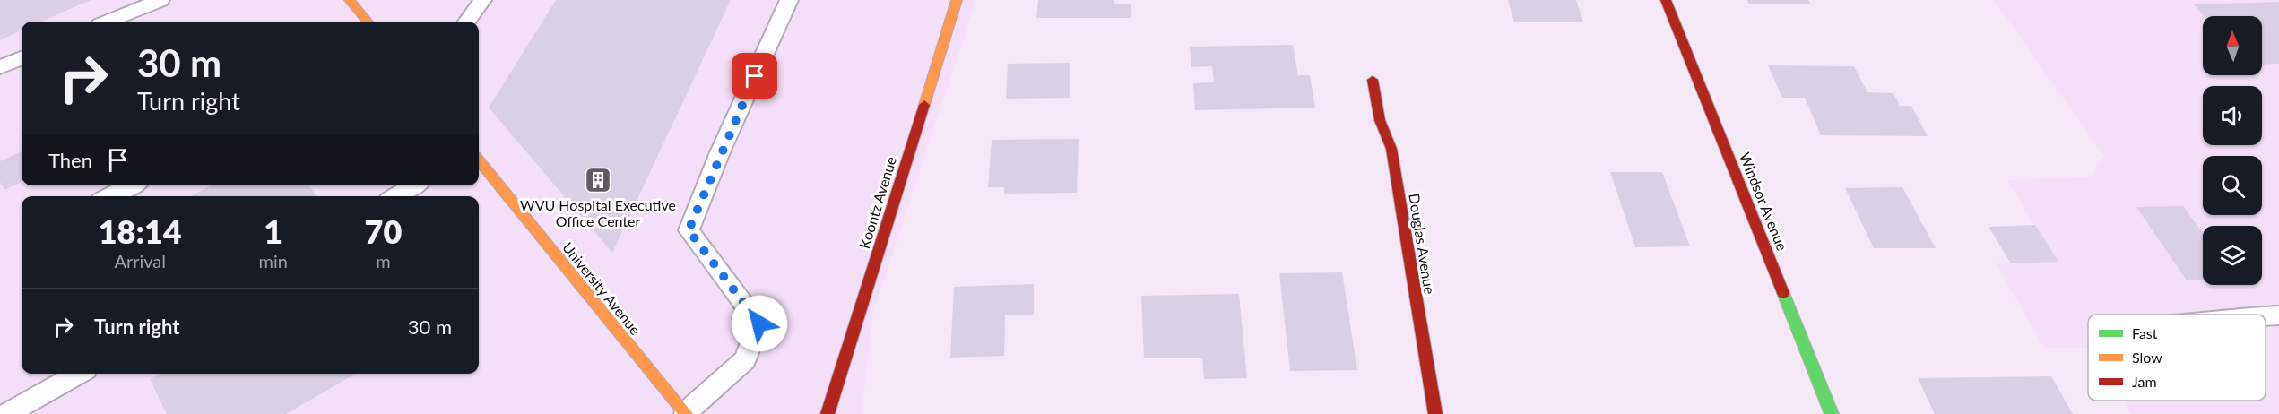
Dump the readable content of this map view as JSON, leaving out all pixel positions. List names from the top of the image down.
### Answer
{
  "streets": {
    "street": [
      "Windsor Avenue",
      "Koontz Avenue",
      "Douglas Avenue",
      "University Avenue"
    ]
  },
  "places": {
    "building": ["WVU Hospital Executive Office Center"]
  },
  "legend": ["Fast", "Slow", "Jam"],
  "north": "top",
  "page": {
    "turn": ["30 m", "Turn right"],
    "then": "Then",
    "eta": [
      "18:14",
      "Arrival",
      "1",
      "min",
      "70",
      "m"
    ],
    "list": [
      {
        "name": "Turn right",
        "value": "30 m"
      }
    ]
  }
}
